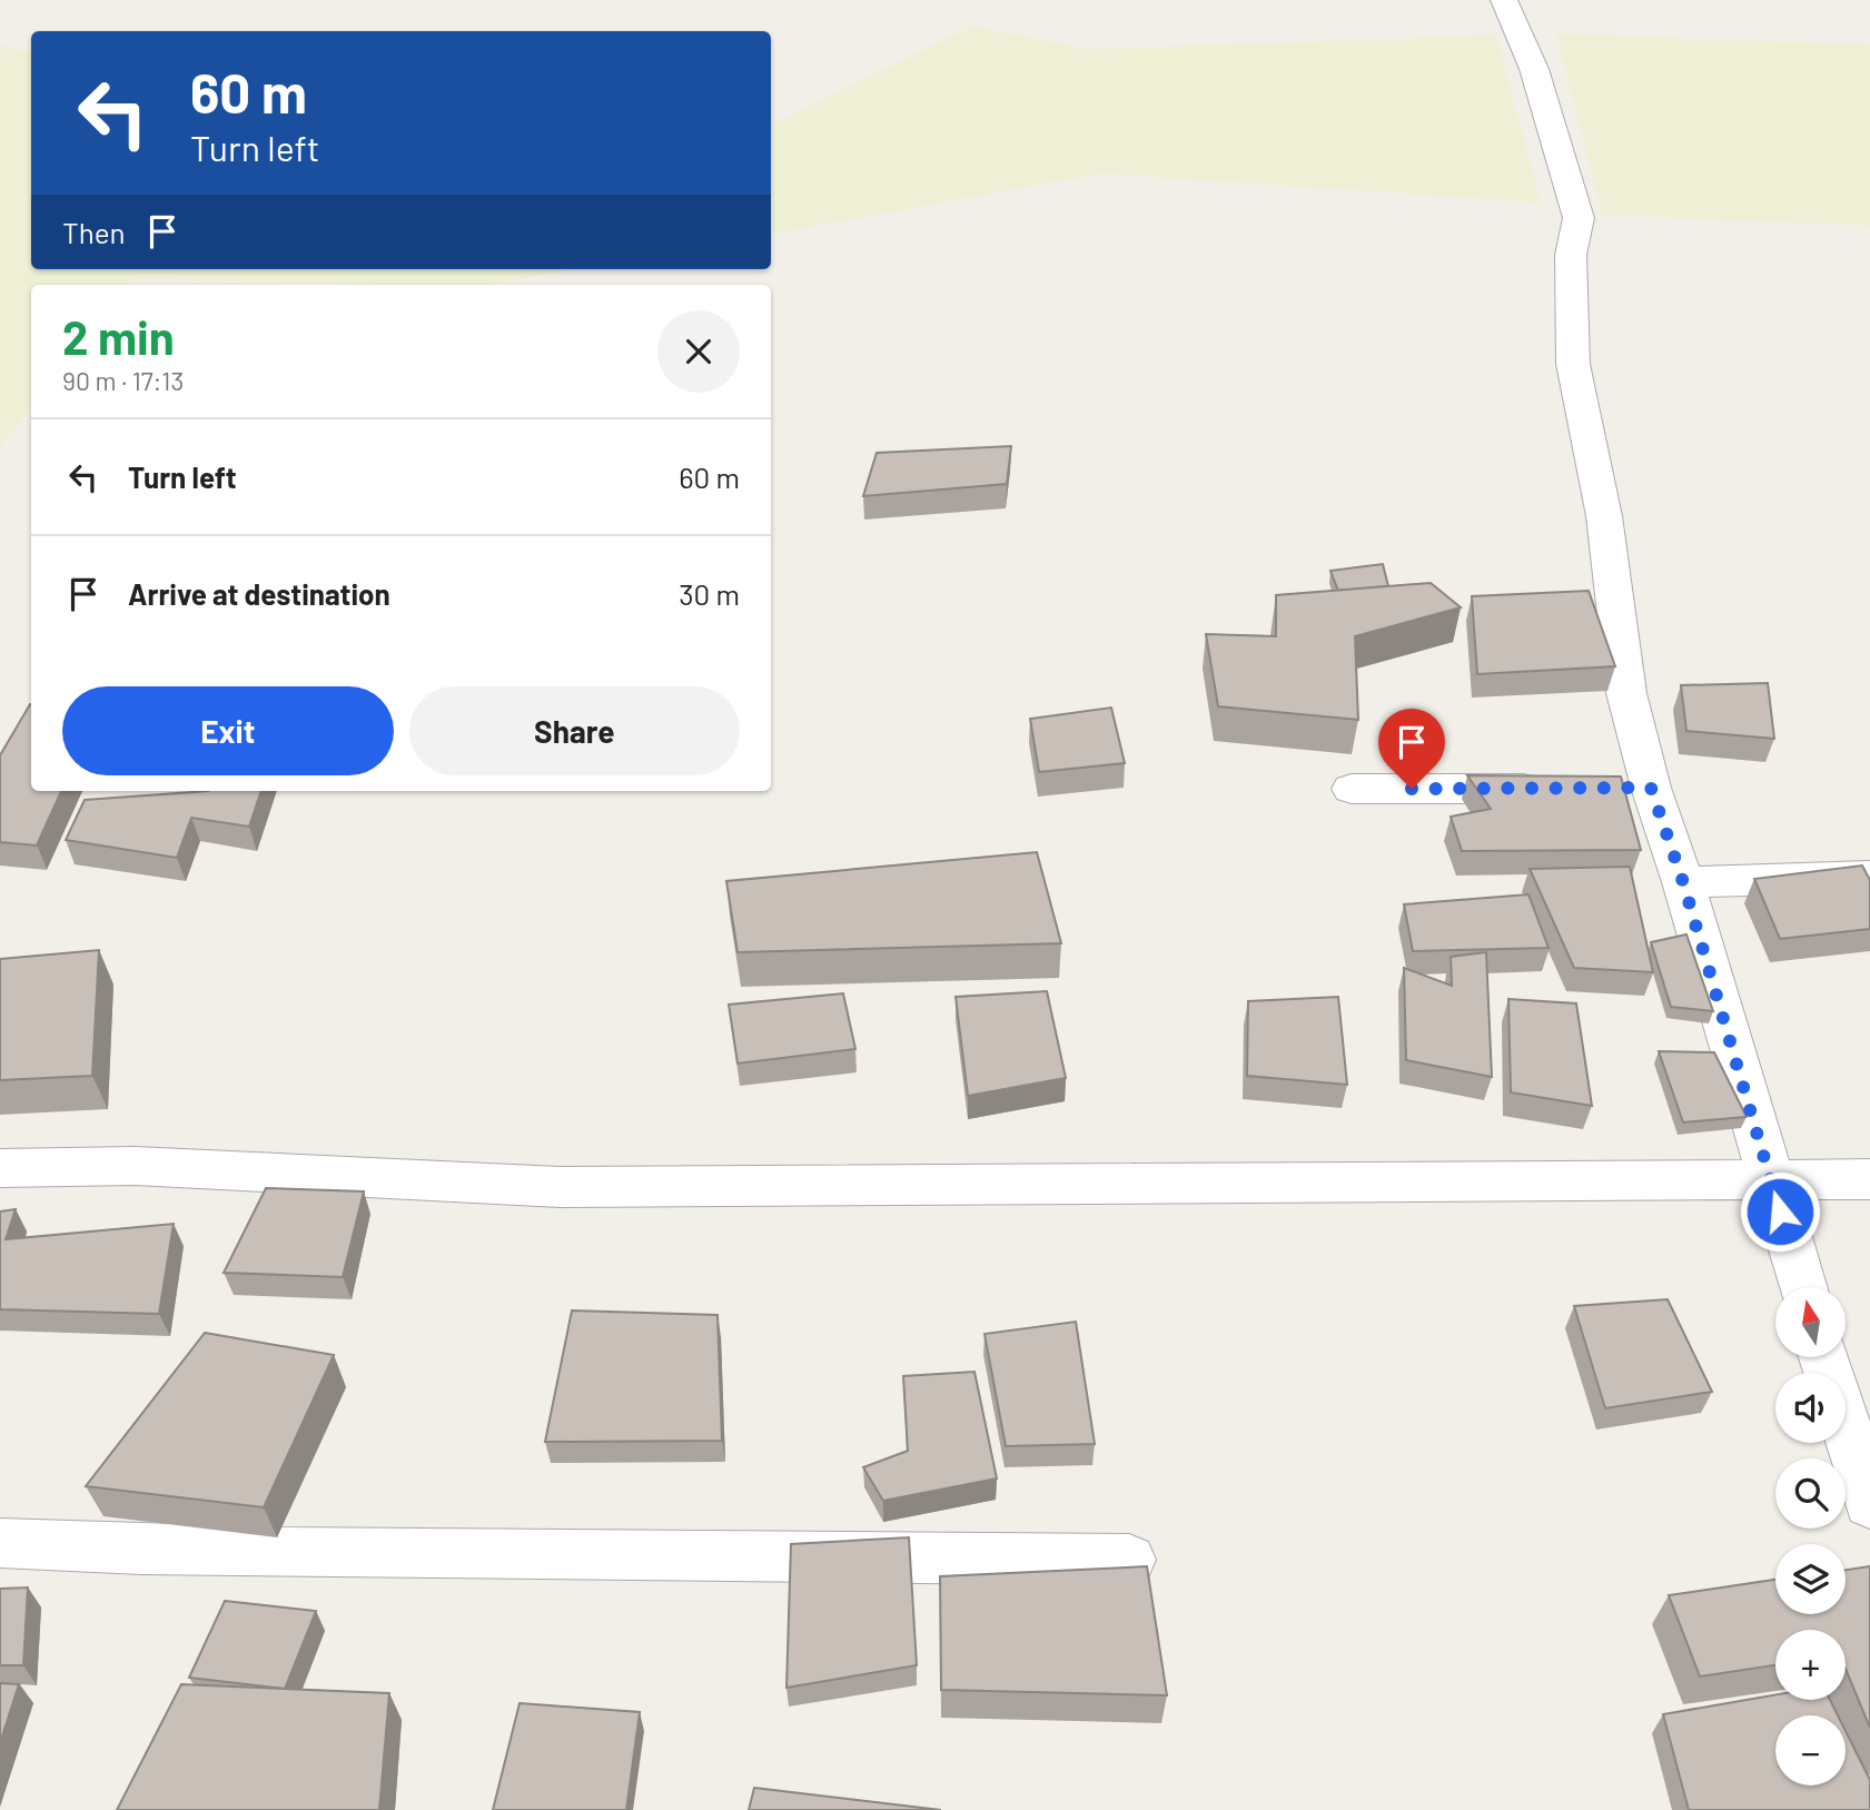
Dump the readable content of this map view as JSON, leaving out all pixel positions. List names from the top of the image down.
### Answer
{
  "north": "top",
  "page": {
    "turn": ["60 m", "Turn left"],
    "then": "Then",
    "heading": ["2 min", "90 m · 17:13"],
    "list": [
      {
        "name": "Turn left",
        "value": "60 m"
      },
      {
        "name": "Arrive at destination",
        "value": "30 m"
      }
    ],
    "buttons": ["Exit", "Share"],
    "map_buttons": ["+", "−"]
  }
}
